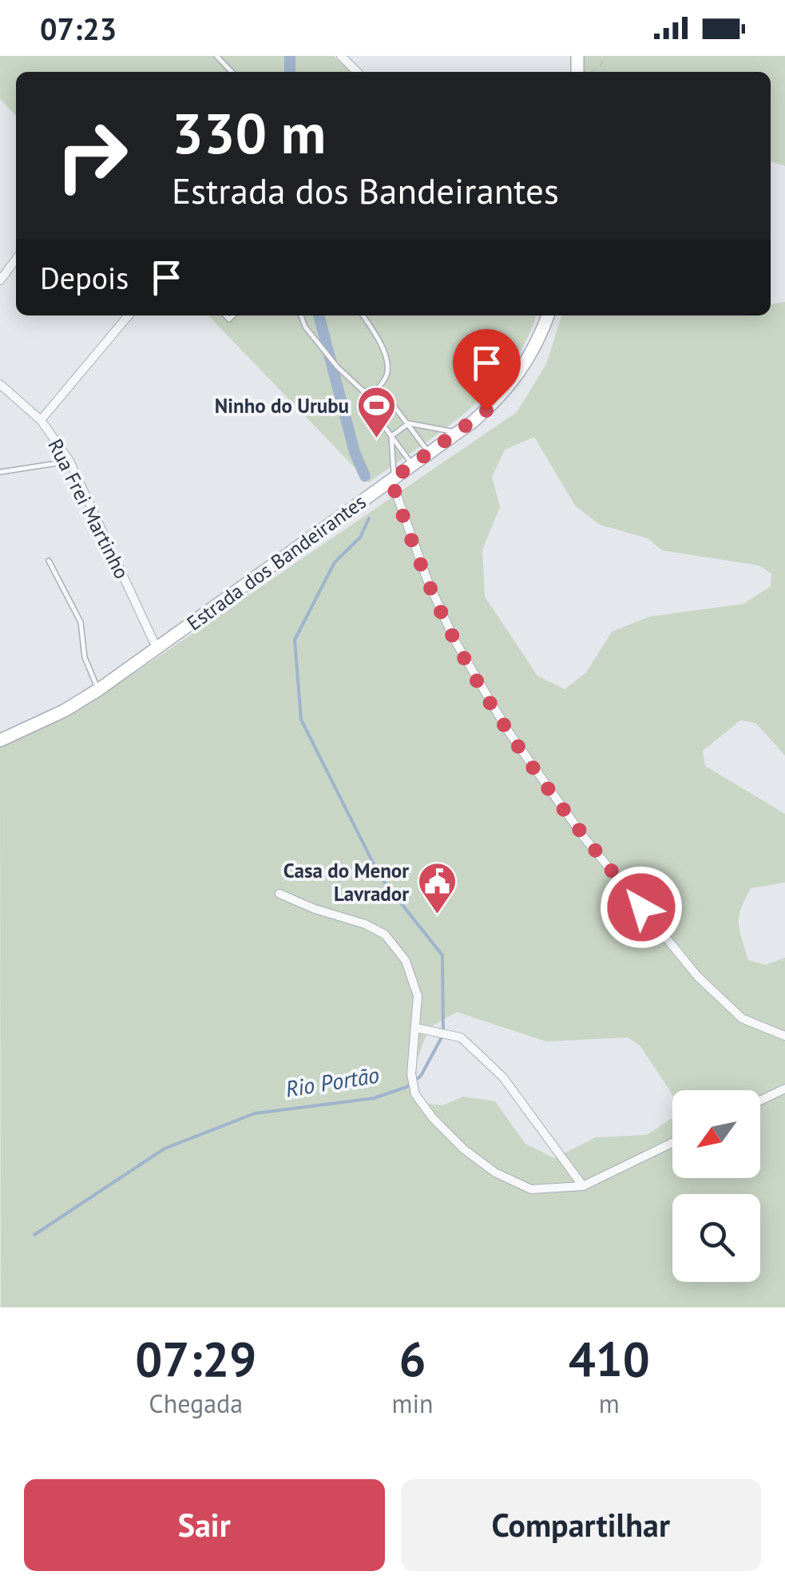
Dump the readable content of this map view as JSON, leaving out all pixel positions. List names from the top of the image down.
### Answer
{
  "streets": {
    "main road": ["Estrada dos Bandeirantes"],
    "street": ["Rua Frei Martinho"]
  },
  "crossings": [
    ["Rua Frei Martinho", "Estrada dos Bandeirantes"]
  ],
  "water": ["Rio Portão"],
  "places": {
    "sports": ["Ninho do Urubu"],
    "public building": ["Casa do Menor Lavrador"]
  },
  "north": "bottom left",
  "page": {
    "status": "07:23",
    "turn": ["330 m", "Estrada dos Bandeirantes"],
    "then": "Depois",
    "eta": [
      "07:29",
      "Chegada",
      "6",
      "min",
      "410",
      "m"
    ],
    "buttons": ["Sair", "Compartilhar"]
  }
}
